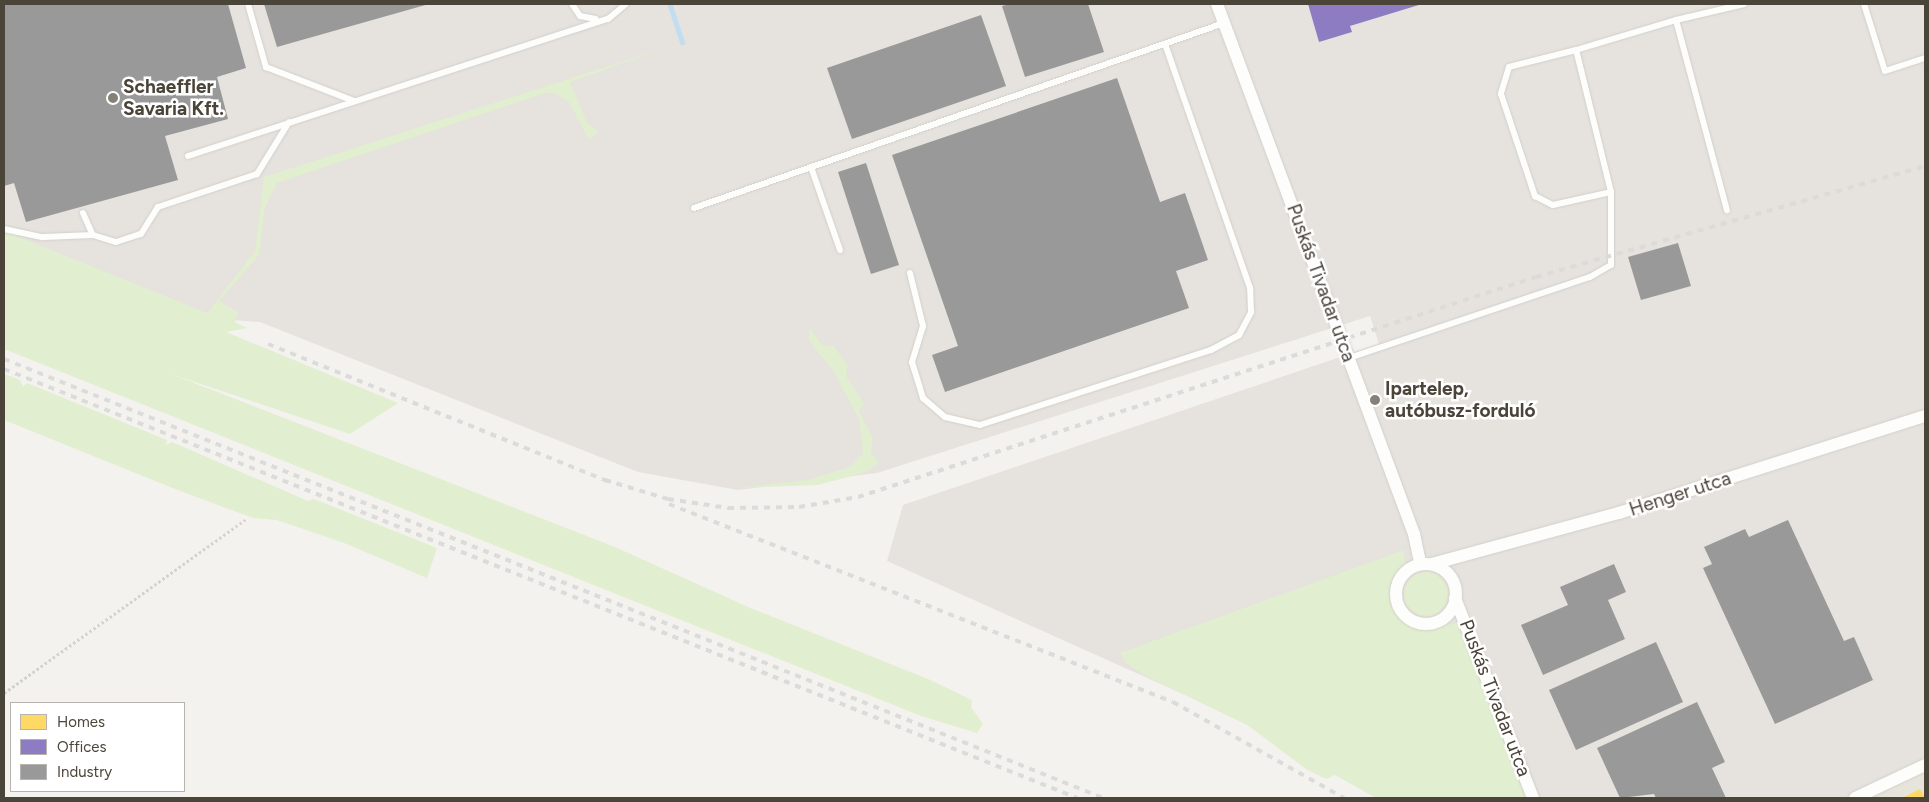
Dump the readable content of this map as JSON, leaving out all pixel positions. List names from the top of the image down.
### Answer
{
  "streets": {
    "street": ["Puskás Tivadar utca", "Henger utca"]
  },
  "crossings": [
    ["Puskás Tivadar utca", "Henger utca"]
  ],
  "places": ["Schaeffler Savaria Kft.", "Ipartelep, autóbusz-forduló"],
  "legend": ["Homes", "Offices", "Industry"]
}
